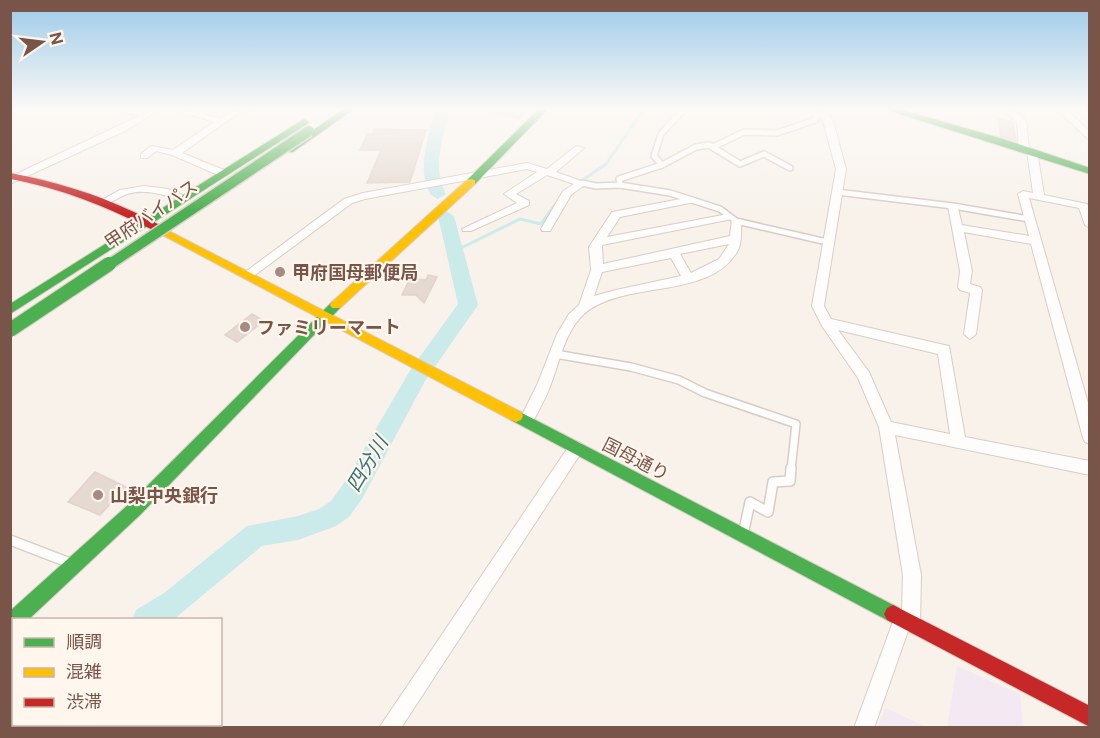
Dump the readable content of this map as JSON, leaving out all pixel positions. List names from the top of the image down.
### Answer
{
  "streets": {
    "main road": ["甲府バイパス", "国母通り"]
  },
  "water": ["四分川"],
  "places": ["甲府国母郵便局", "ファミリーマート", "山梨中央銀行"],
  "legend": ["順調", "混雑", "渋滞"],
  "north": "right"
}
